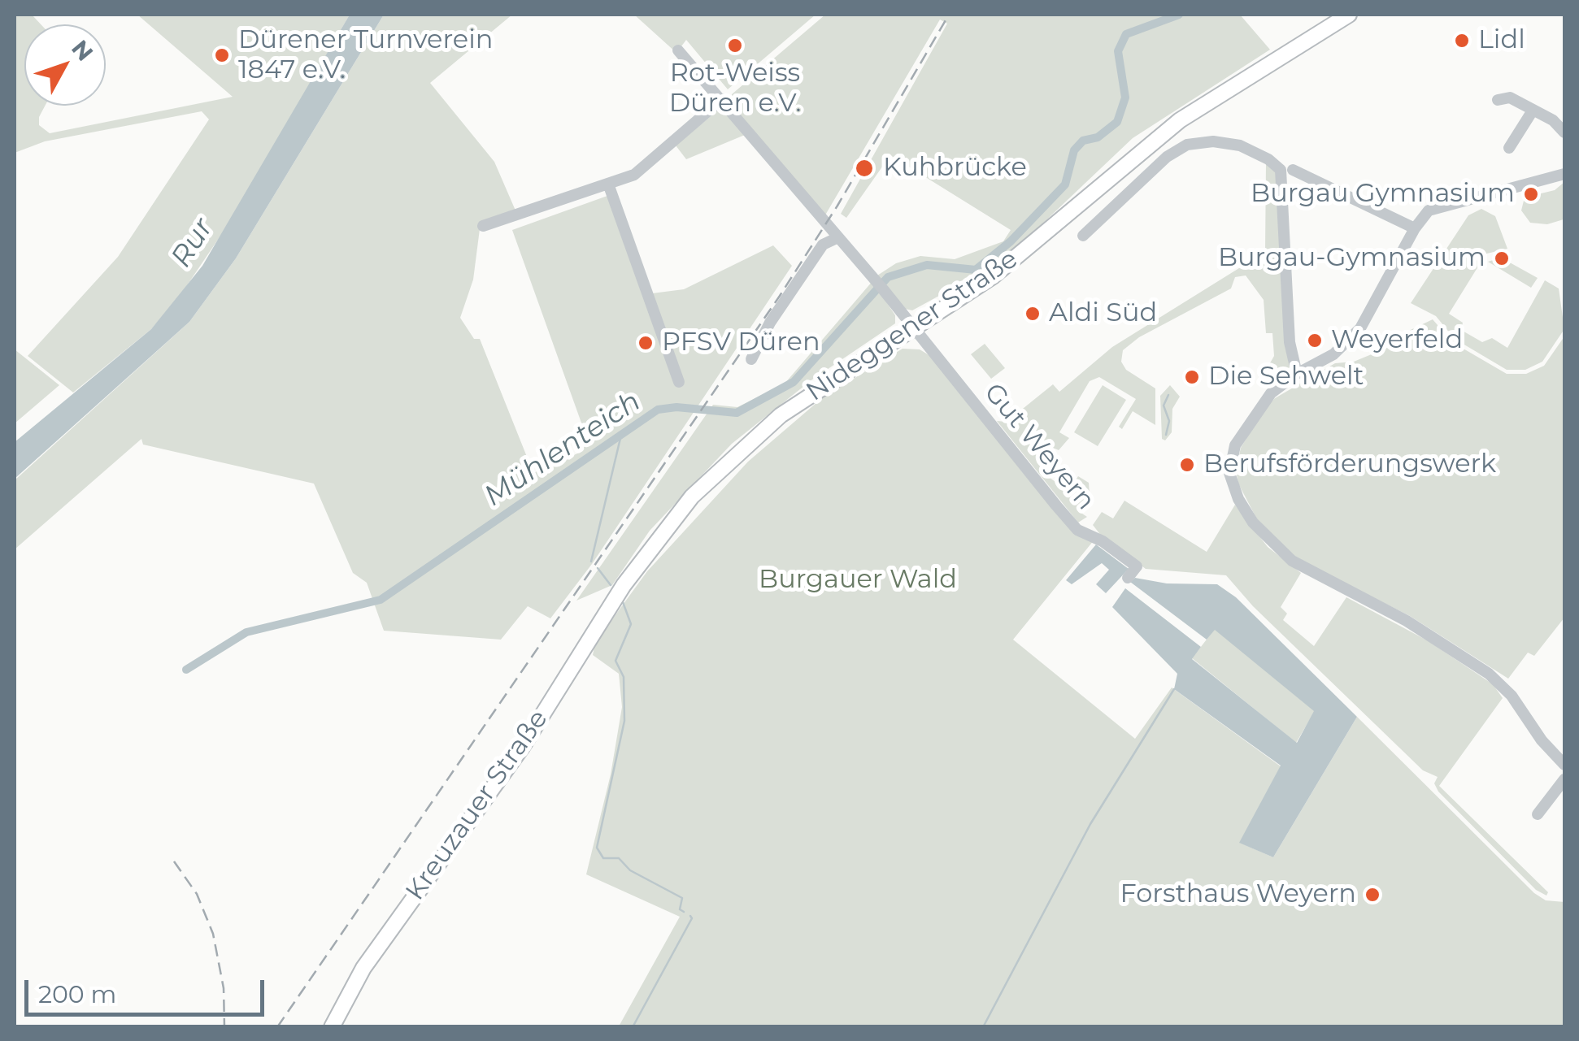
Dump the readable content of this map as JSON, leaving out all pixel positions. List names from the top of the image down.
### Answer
{
  "streets": {
    "main road": ["Nideggener Straße", "Kreuzauer Straße"],
    "street": ["Gut Weyern"]
  },
  "crossings": [
    ["Nideggener Straße", "Gut Weyern"],
    ["Nideggener Straße", "Kreuzauer Straße"]
  ],
  "water": ["Rur", "Mühlenteich"],
  "parks": ["Burgauer Wald"],
  "places": [
    "Lidl",
    "Rot-Weiss Düren e.V.",
    "Dürener Turnverein 1847 e.V.",
    "Kuhbrücke",
    "Burgau Gymnasium",
    "Burgau-Gymnasium",
    "Aldi Süd",
    "Weyerfeld",
    "PFSV Düren",
    "Die Sehwelt",
    "Berufsförderungswerk",
    "Forsthaus Weyern"
  ],
  "scale_bar": "200 m",
  "north": "top right"
}
